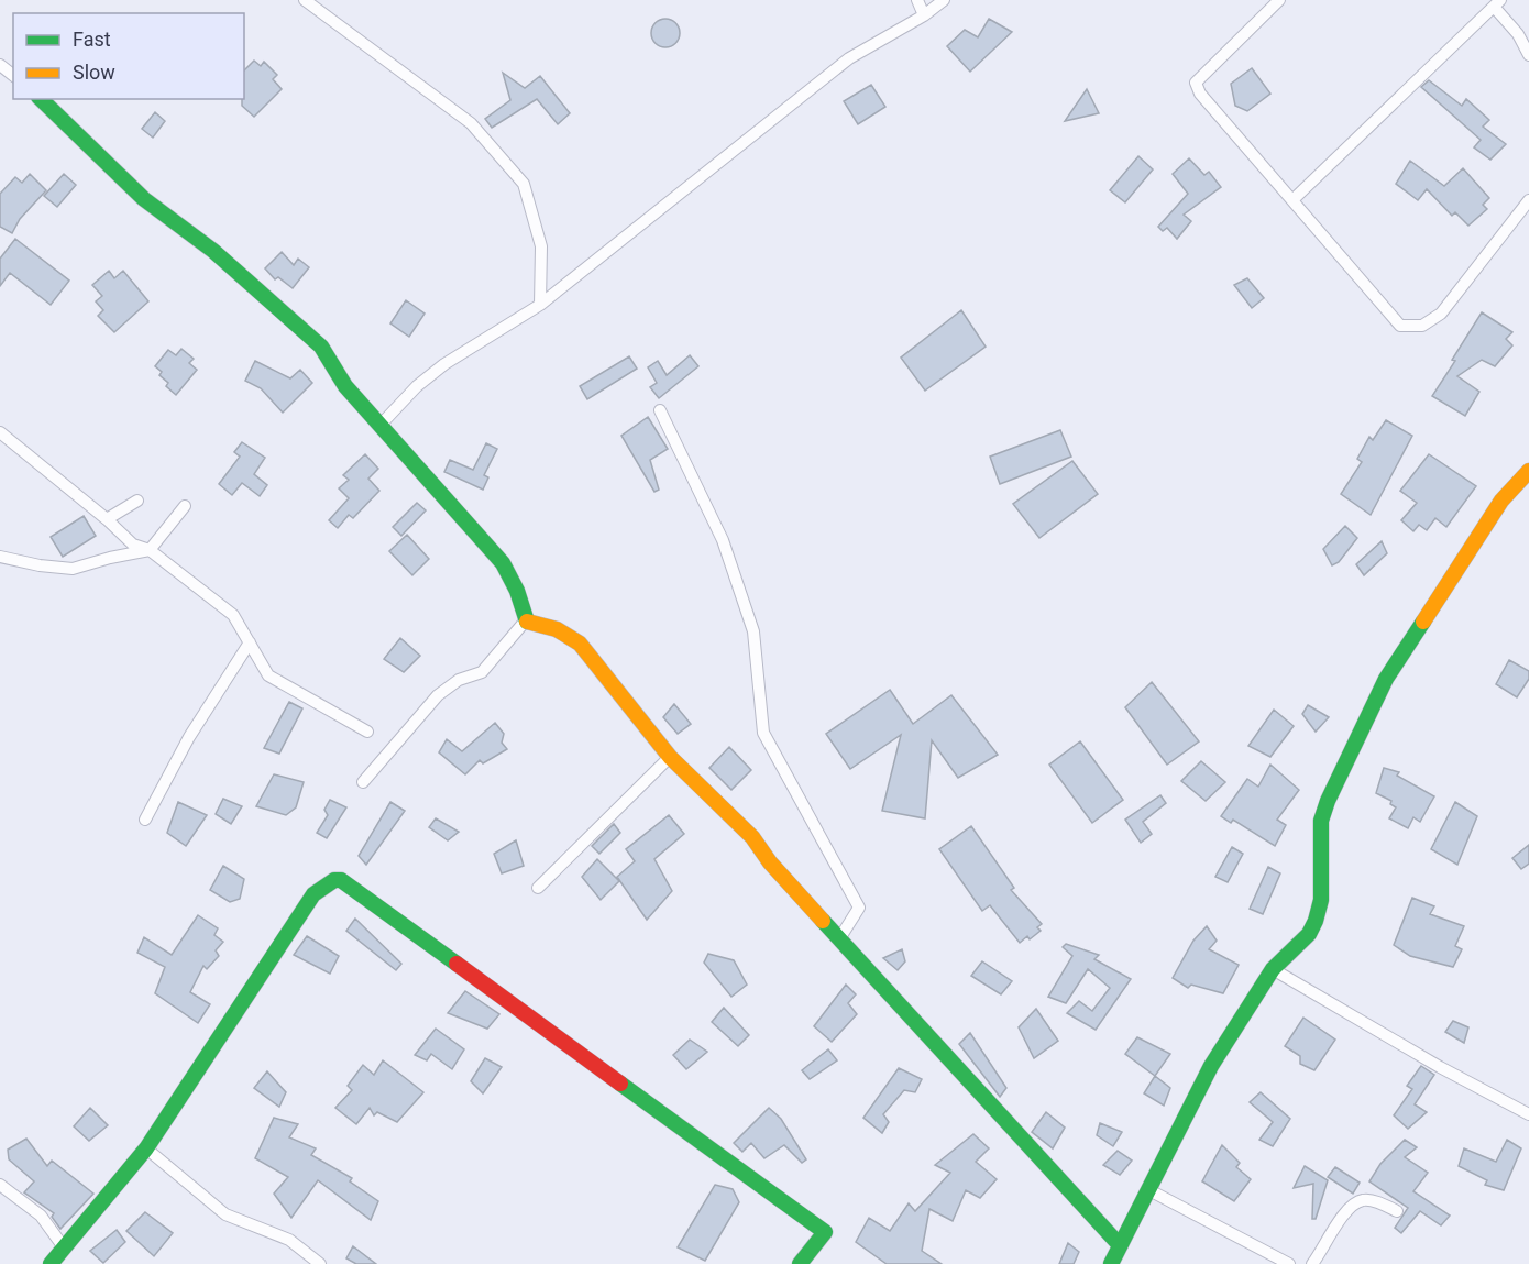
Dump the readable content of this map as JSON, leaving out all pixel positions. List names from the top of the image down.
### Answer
{
  "legend": ["Fast", "Slow"]
}
